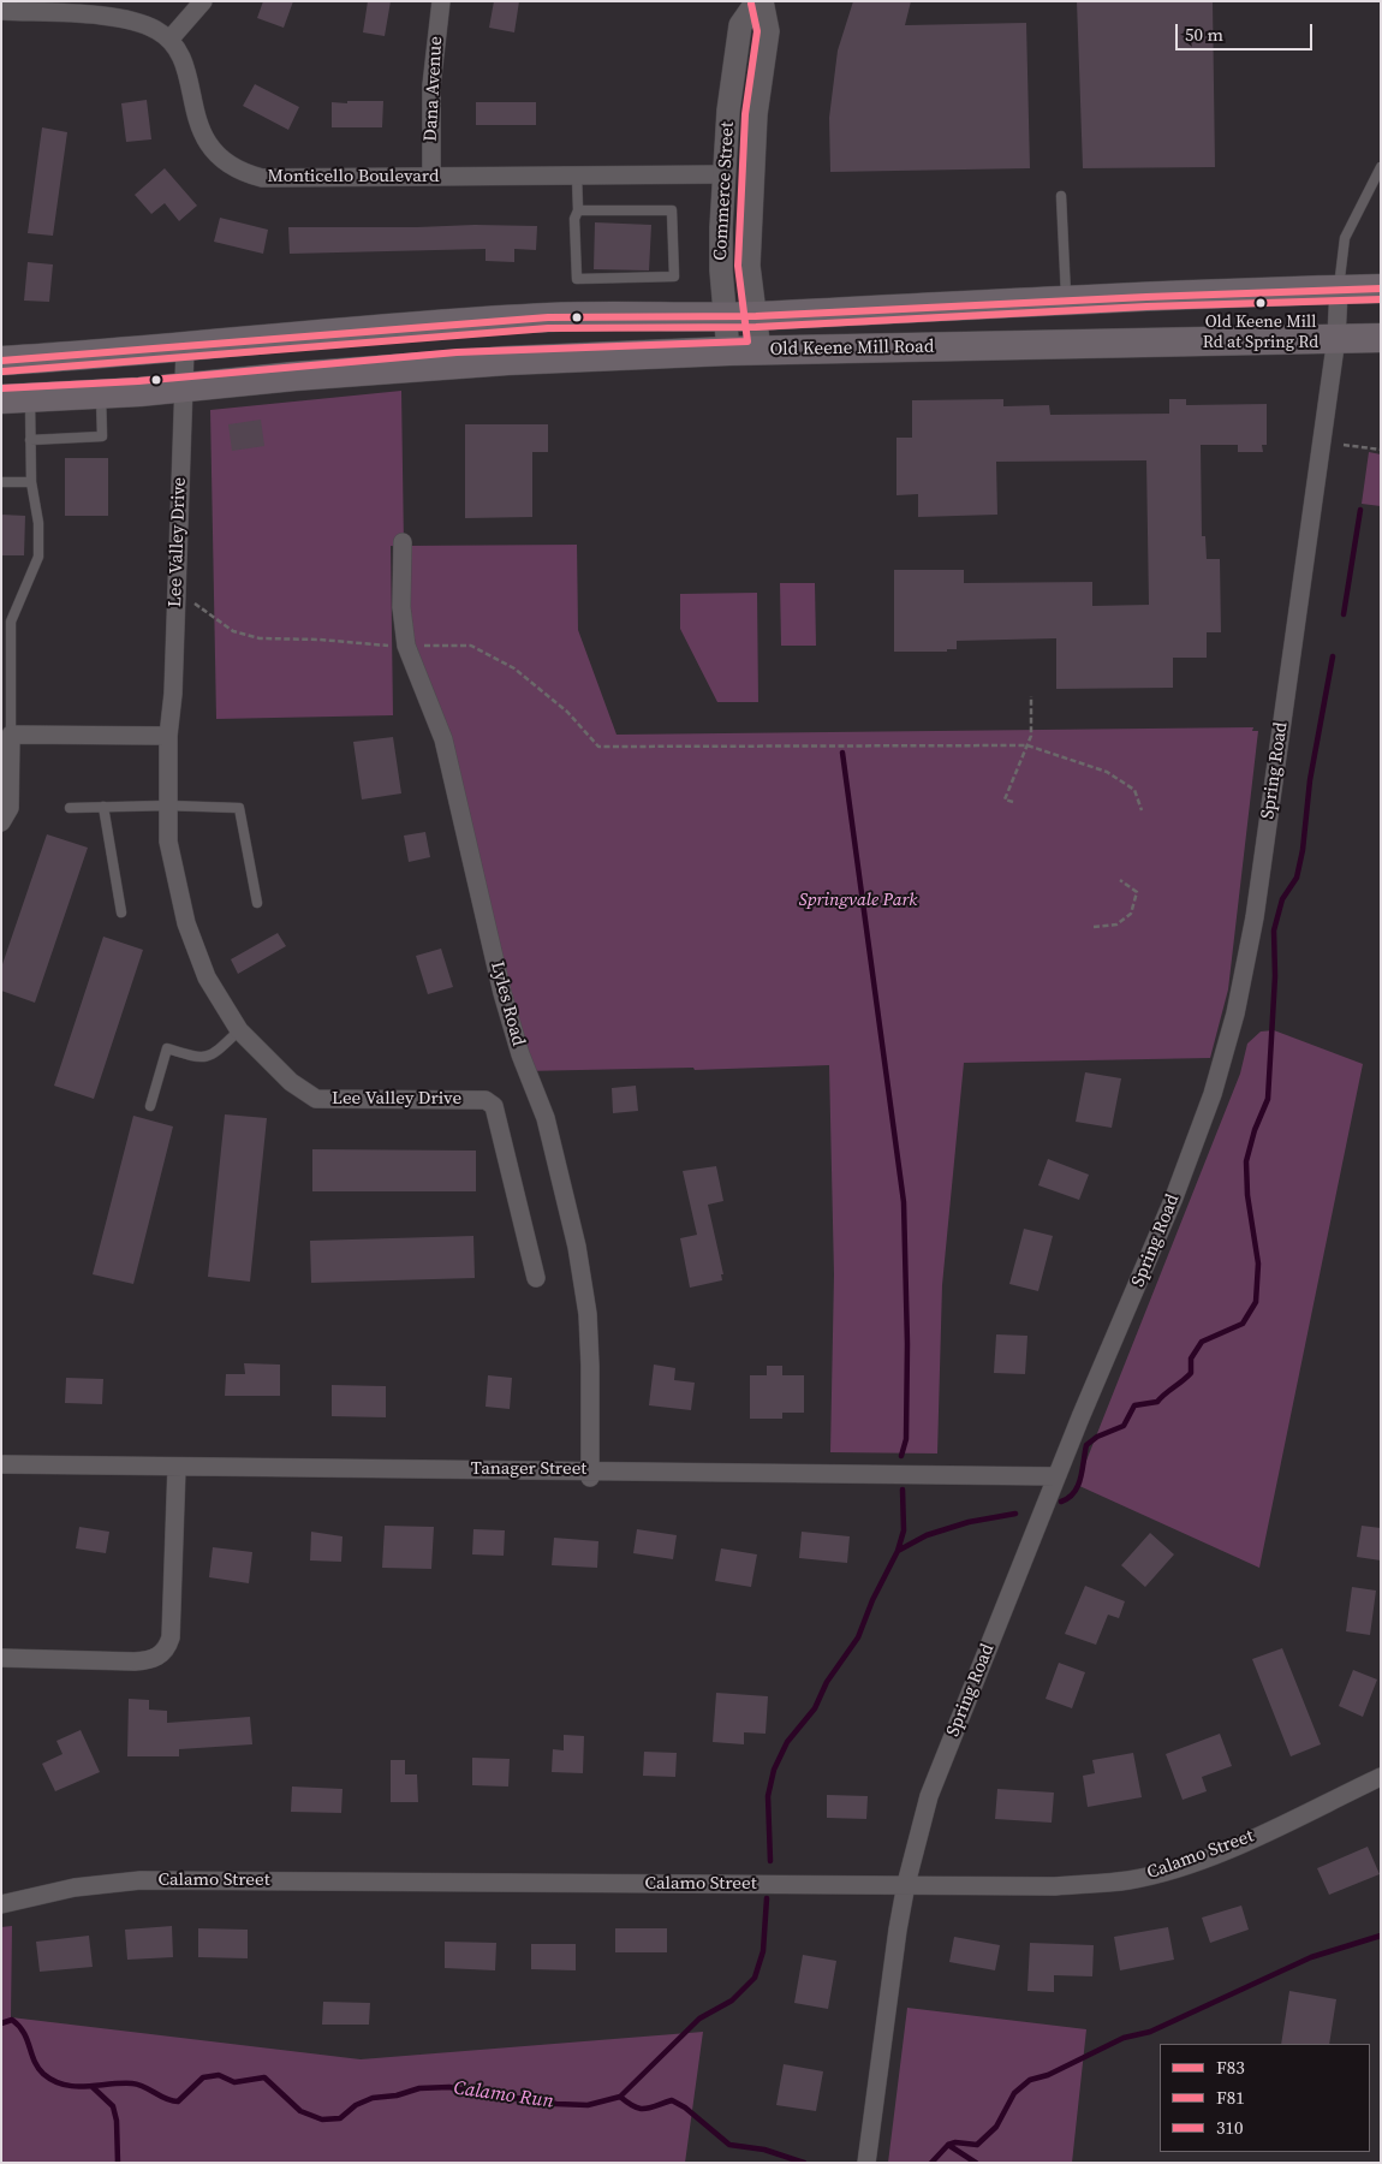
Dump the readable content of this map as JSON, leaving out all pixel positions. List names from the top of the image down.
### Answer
{
  "streets": {
    "main road": ["Old Keene Mill Road"],
    "street": [
      "Dana Avenue",
      "Monticello Boulevard",
      "Commerce Street",
      "Lee Valley Drive",
      "Spring Road",
      "Lyles Road",
      "Tanager Street",
      "Calamo Street"
    ]
  },
  "crossings": [
    ["Dana Avenue", "Monticello Boulevard"],
    ["Monticello Boulevard", "Commerce Street"],
    ["Commerce Street", "Old Keene Mill Road"],
    ["Old Keene Mill Road", "Lee Valley Drive"],
    ["Old Keene Mill Road", "Spring Road"],
    ["Spring Road", "Tanager Street"],
    ["Spring Road", "Calamo Street"],
    ["Lyles Road", "Tanager Street"]
  ],
  "water": ["Calamo Run"],
  "parks": ["Springvale Park"],
  "places": ["Old Keene Mill Rd at Spring Rd"],
  "lines": ["transit line 310", "transit line F83", "transit line F81"],
  "legend": ["F83", "F81", "310"],
  "scale_bar": "50 m"
}
